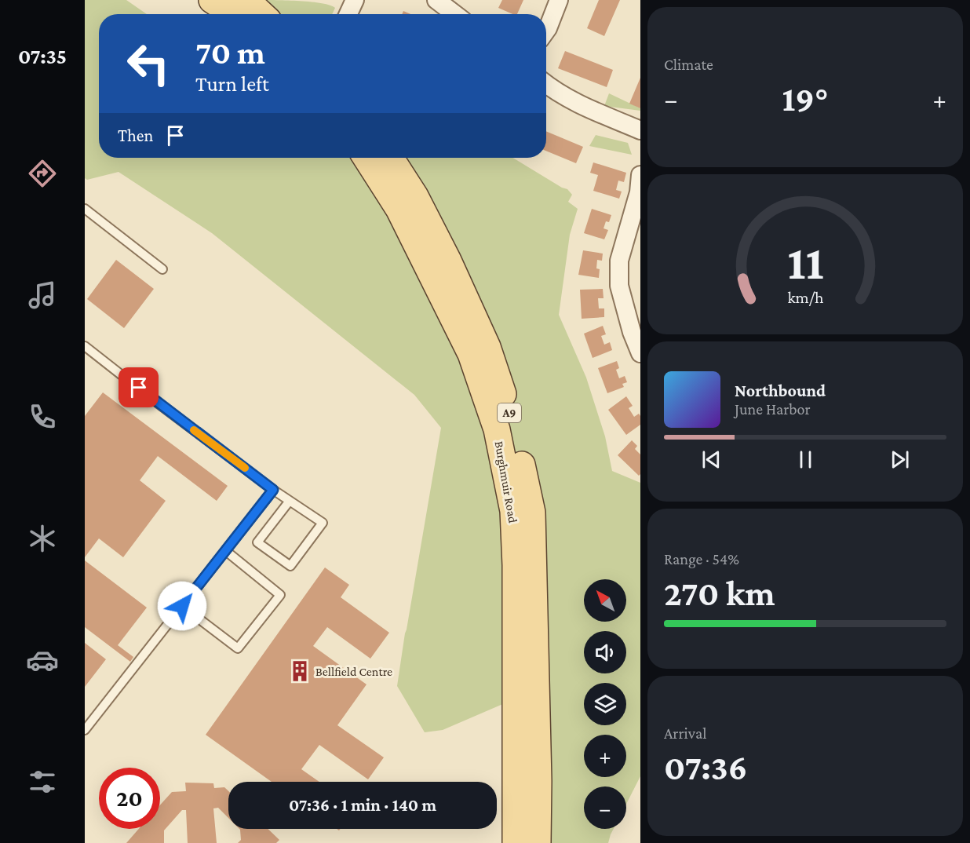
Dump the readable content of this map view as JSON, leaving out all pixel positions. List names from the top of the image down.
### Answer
{
  "streets": {
    "main road": ["A9", "Burghmuir Road"]
  },
  "places": {
    "building": ["Bellfield Centre"]
  },
  "north": "top left",
  "page": {
    "tabs": "07:35",
    "tile": [
      "Climate",
      ["Range · 54%", "270 km"],
      ["Arrival", "07:36"]
    ],
    "turn": ["70 m", "Turn left"],
    "heat": ["−", "19°", "+"],
    "then": "Then",
    "song": ["Northbound", "June Harbor"],
    "map_buttons": ["+", "−"],
    "limit": "20",
    "trip": "07:36 · 1 min · 140 m",
    "gauge": ["11", "km/h"]
  }
}
